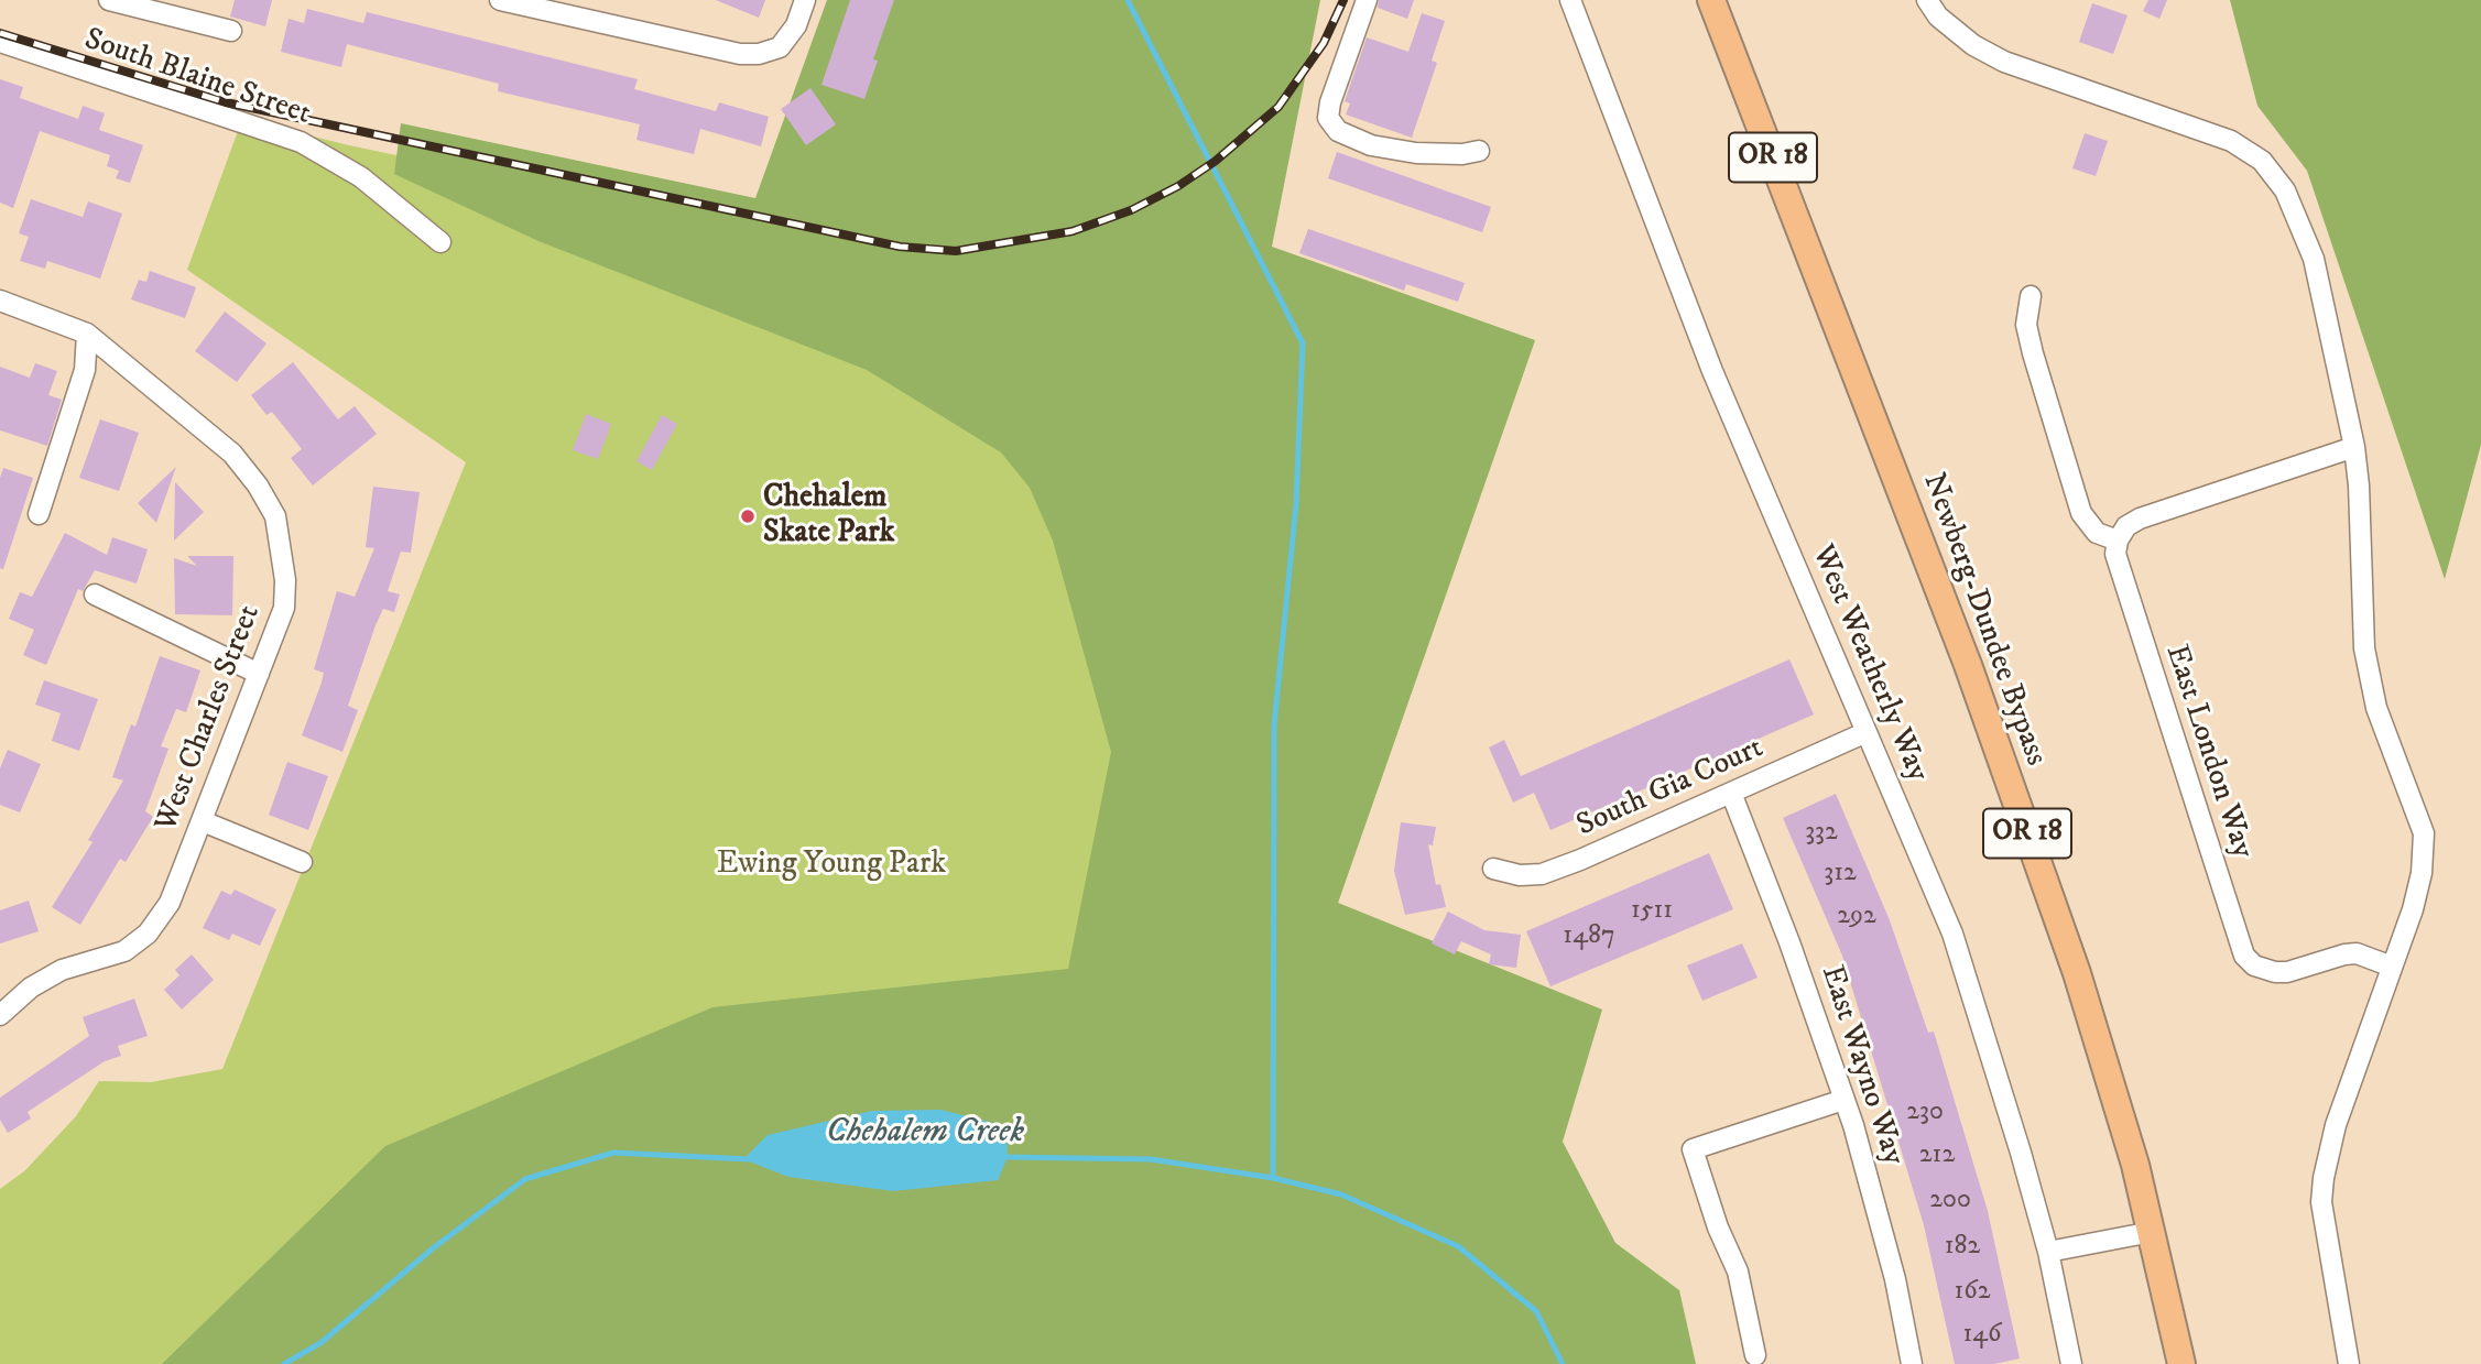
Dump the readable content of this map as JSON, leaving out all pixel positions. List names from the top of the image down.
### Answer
{
  "streets": {
    "highway": ["OR 18", "Newberg-Dundee Bypass"],
    "street": [
      "South Blaine Street",
      "West Weatherly Way",
      "West Charles Street",
      "East London Way",
      "South Gia Court",
      "East Wayno Way"
    ]
  },
  "crossings": [
    ["West Weatherly Way", "South Gia Court"],
    ["South Gia Court", "East Wayno Way"]
  ],
  "water": ["Chehalem Creek"],
  "parks": ["Ewing Young Park"],
  "places": ["Chehalem Skate Park"],
  "house_numbers": [
    "332",
    "312",
    "1511",
    "292",
    "1487",
    "230",
    "212",
    "200",
    "182",
    "162",
    "146"
  ]
}
